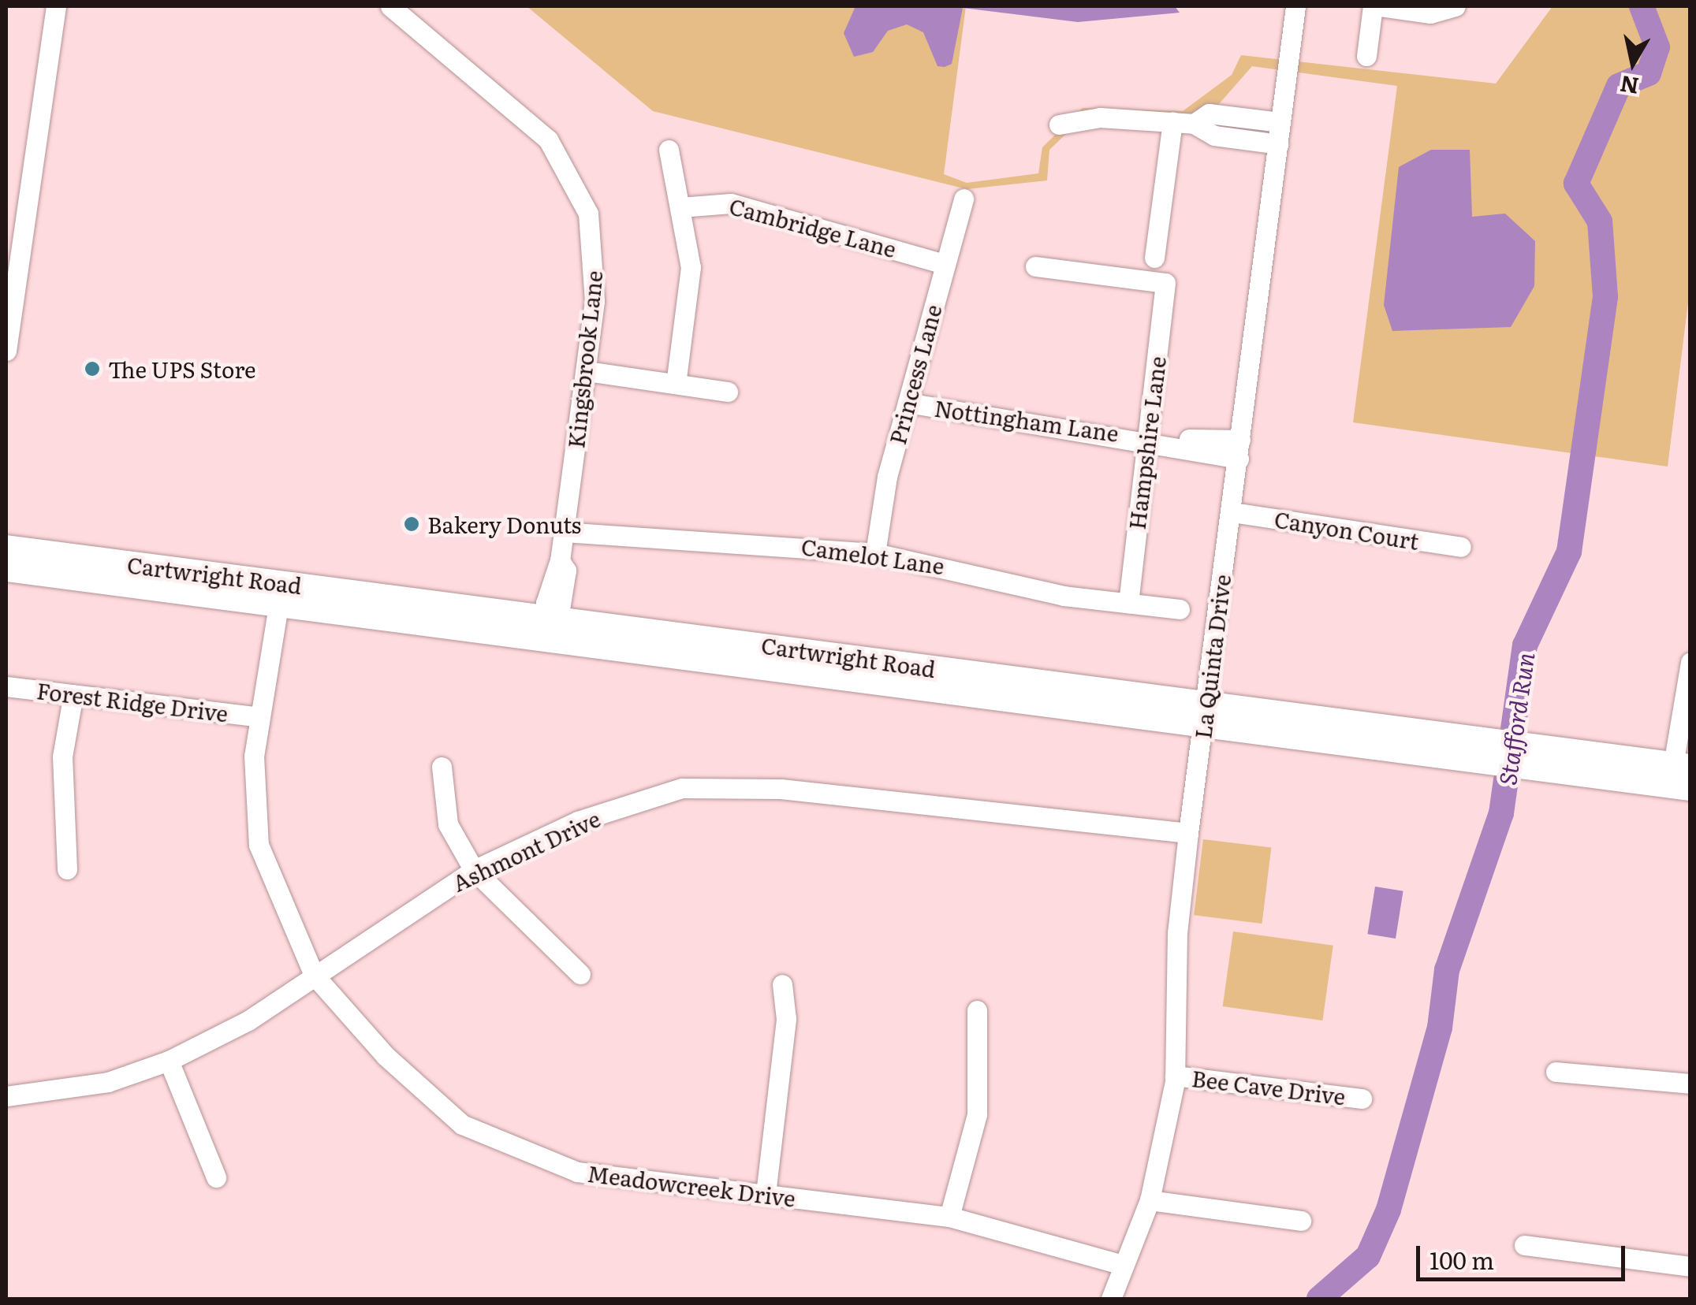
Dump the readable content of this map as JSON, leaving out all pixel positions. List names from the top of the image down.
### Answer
{
  "streets": {
    "main road": ["Cartwright Road"],
    "street": [
      "Cambridge Lane",
      "Kingsbrook Lane",
      "Princess Lane",
      "Nottingham Lane",
      "Hampshire Lane",
      "Canyon Court",
      "Camelot Lane",
      "La Quinta Drive",
      "Forest Ridge Drive",
      "Ashmont Drive",
      "Bee Cave Drive",
      "Meadowcreek Drive"
    ]
  },
  "crossings": [
    ["Cambridge Lane", "Princess Lane"],
    ["Kingsbrook Lane", "Camelot Lane"],
    ["Kingsbrook Lane", "Cartwright Road"],
    ["Princess Lane", "Nottingham Lane"],
    ["Princess Lane", "Camelot Lane"],
    ["Nottingham Lane", "Hampshire Lane"],
    ["Nottingham Lane", "La Quinta Drive"],
    ["Hampshire Lane", "Camelot Lane"],
    ["Canyon Court", "La Quinta Drive"],
    ["Cartwright Road", "La Quinta Drive"],
    ["Cartwright Road", "Meadowcreek Drive"],
    ["La Quinta Drive", "Ashmont Drive"],
    ["La Quinta Drive", "Bee Cave Drive"],
    ["La Quinta Drive", "Meadowcreek Drive"],
    ["Forest Ridge Drive", "Meadowcreek Drive"],
    ["Ashmont Drive", "Meadowcreek Drive"]
  ],
  "water": ["Stafford Run"],
  "places": ["The UPS Store", "Bakery Donuts"],
  "scale_bar": "100 m",
  "north": "bottom"
}
